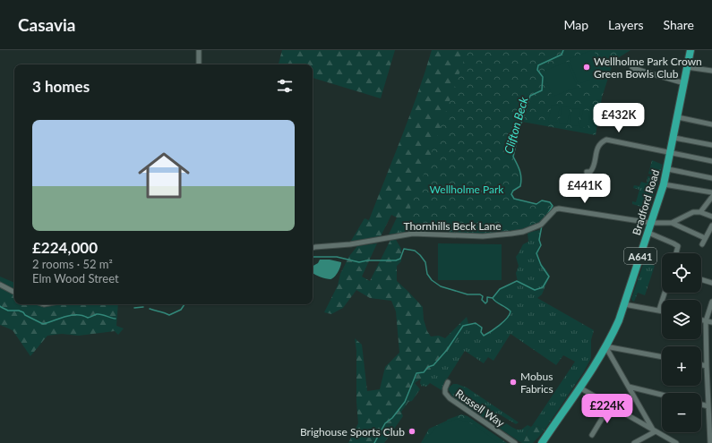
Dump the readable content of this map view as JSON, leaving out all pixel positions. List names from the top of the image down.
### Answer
{
  "streets": {
    "main road": ["Bradford Road", "A641"],
    "street": ["Thornhills Beck Lane", "Russell Way"]
  },
  "crossings": [
    ["Bradford Road", "Thornhills Beck Lane"]
  ],
  "water": ["Clifton Beck"],
  "parks": ["Wellholme Park"],
  "places": ["Wellholme Park Crown Green Bowls Club", "Mobus Fabrics", "Brighouse Sports Club"],
  "page": {
    "header": "Casavia",
    "nav": ["Map", "Layers", "Share"],
    "heading": "3 homes",
    "price": ["£432K", "£441K", "£224K"],
    "list": [
      {
        "name": "£224,000",
        "note": "2 rooms · 52 m² · Elm Wood Street"
      }
    ],
    "map_buttons": ["+", "−"]
  }
}
